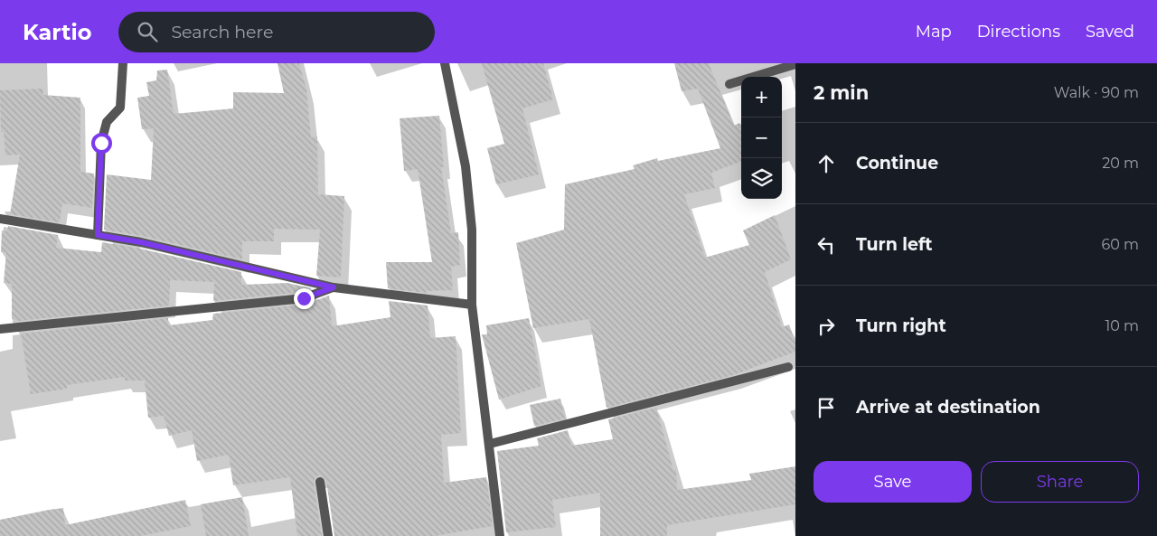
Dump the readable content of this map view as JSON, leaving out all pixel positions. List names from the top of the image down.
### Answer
{
  "page": {
    "header": "Kartio",
    "search": "Search here",
    "nav": ["Map", "Directions", "Saved"],
    "heading": ["2 min", "Walk · 90 m"],
    "map_buttons": ["+", "−"],
    "list": [
      ["Continue", "20 m"],
      ["Turn left", "60 m"],
      ["Turn right", "10 m"],
      "Arrive at destination"
    ],
    "buttons": ["Save", "Share"]
  }
}
